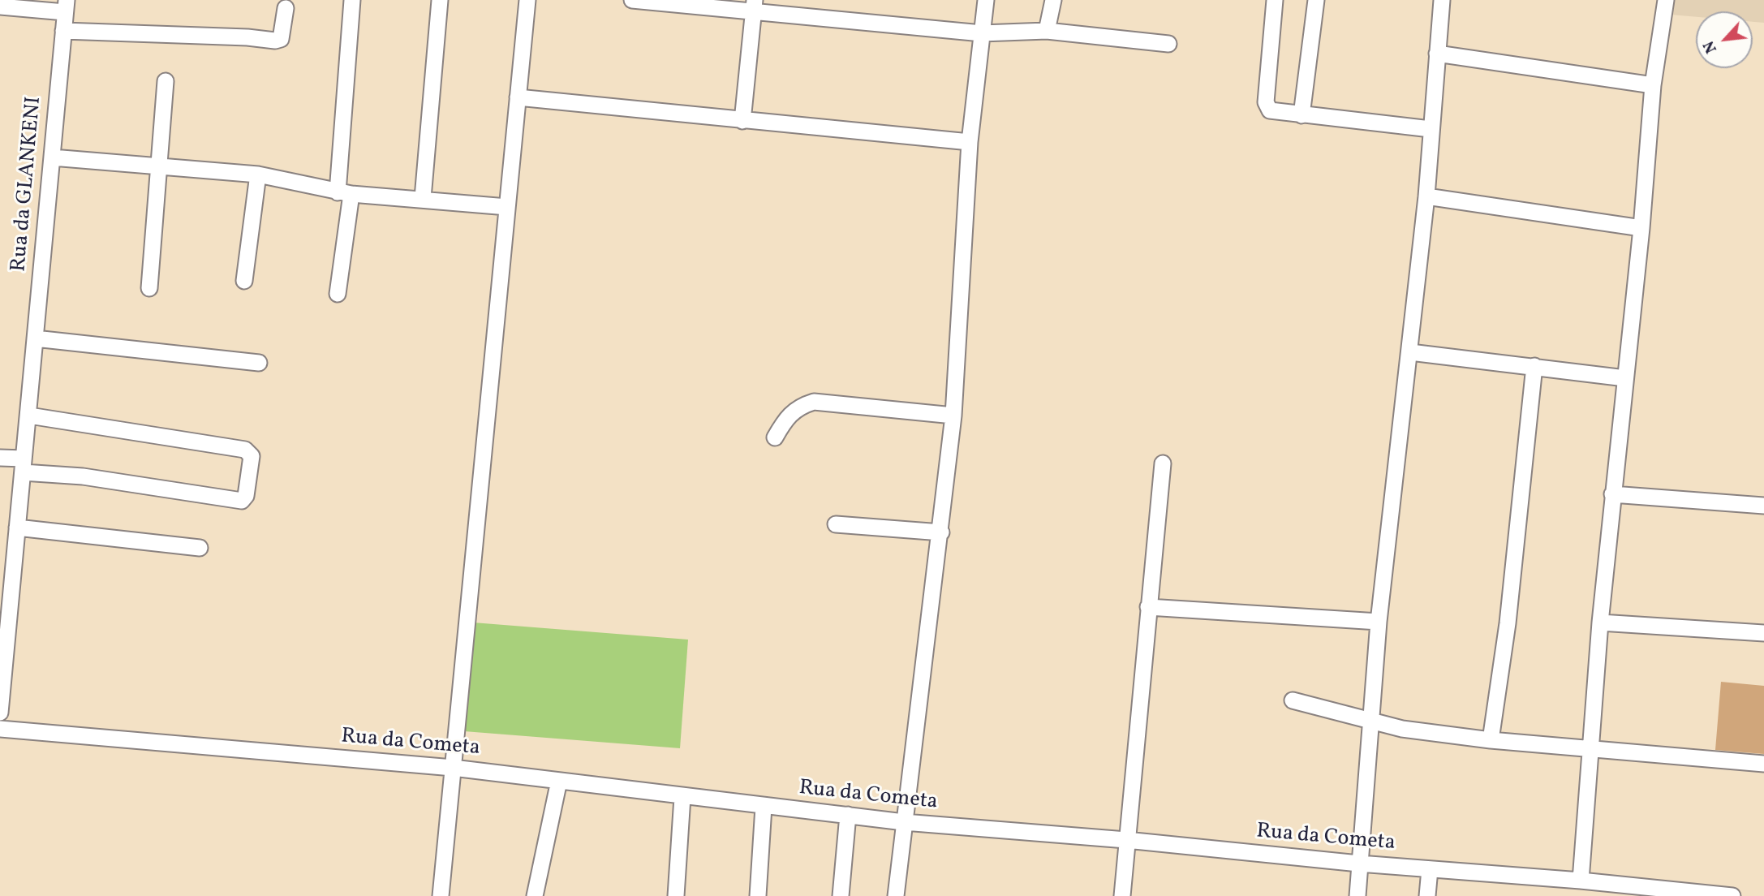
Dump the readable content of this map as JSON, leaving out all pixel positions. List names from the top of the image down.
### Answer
{
  "streets": {
    "street": ["Rua da GLANKENI", "Rua da Cometa"]
  },
  "north": "bottom left"
}
